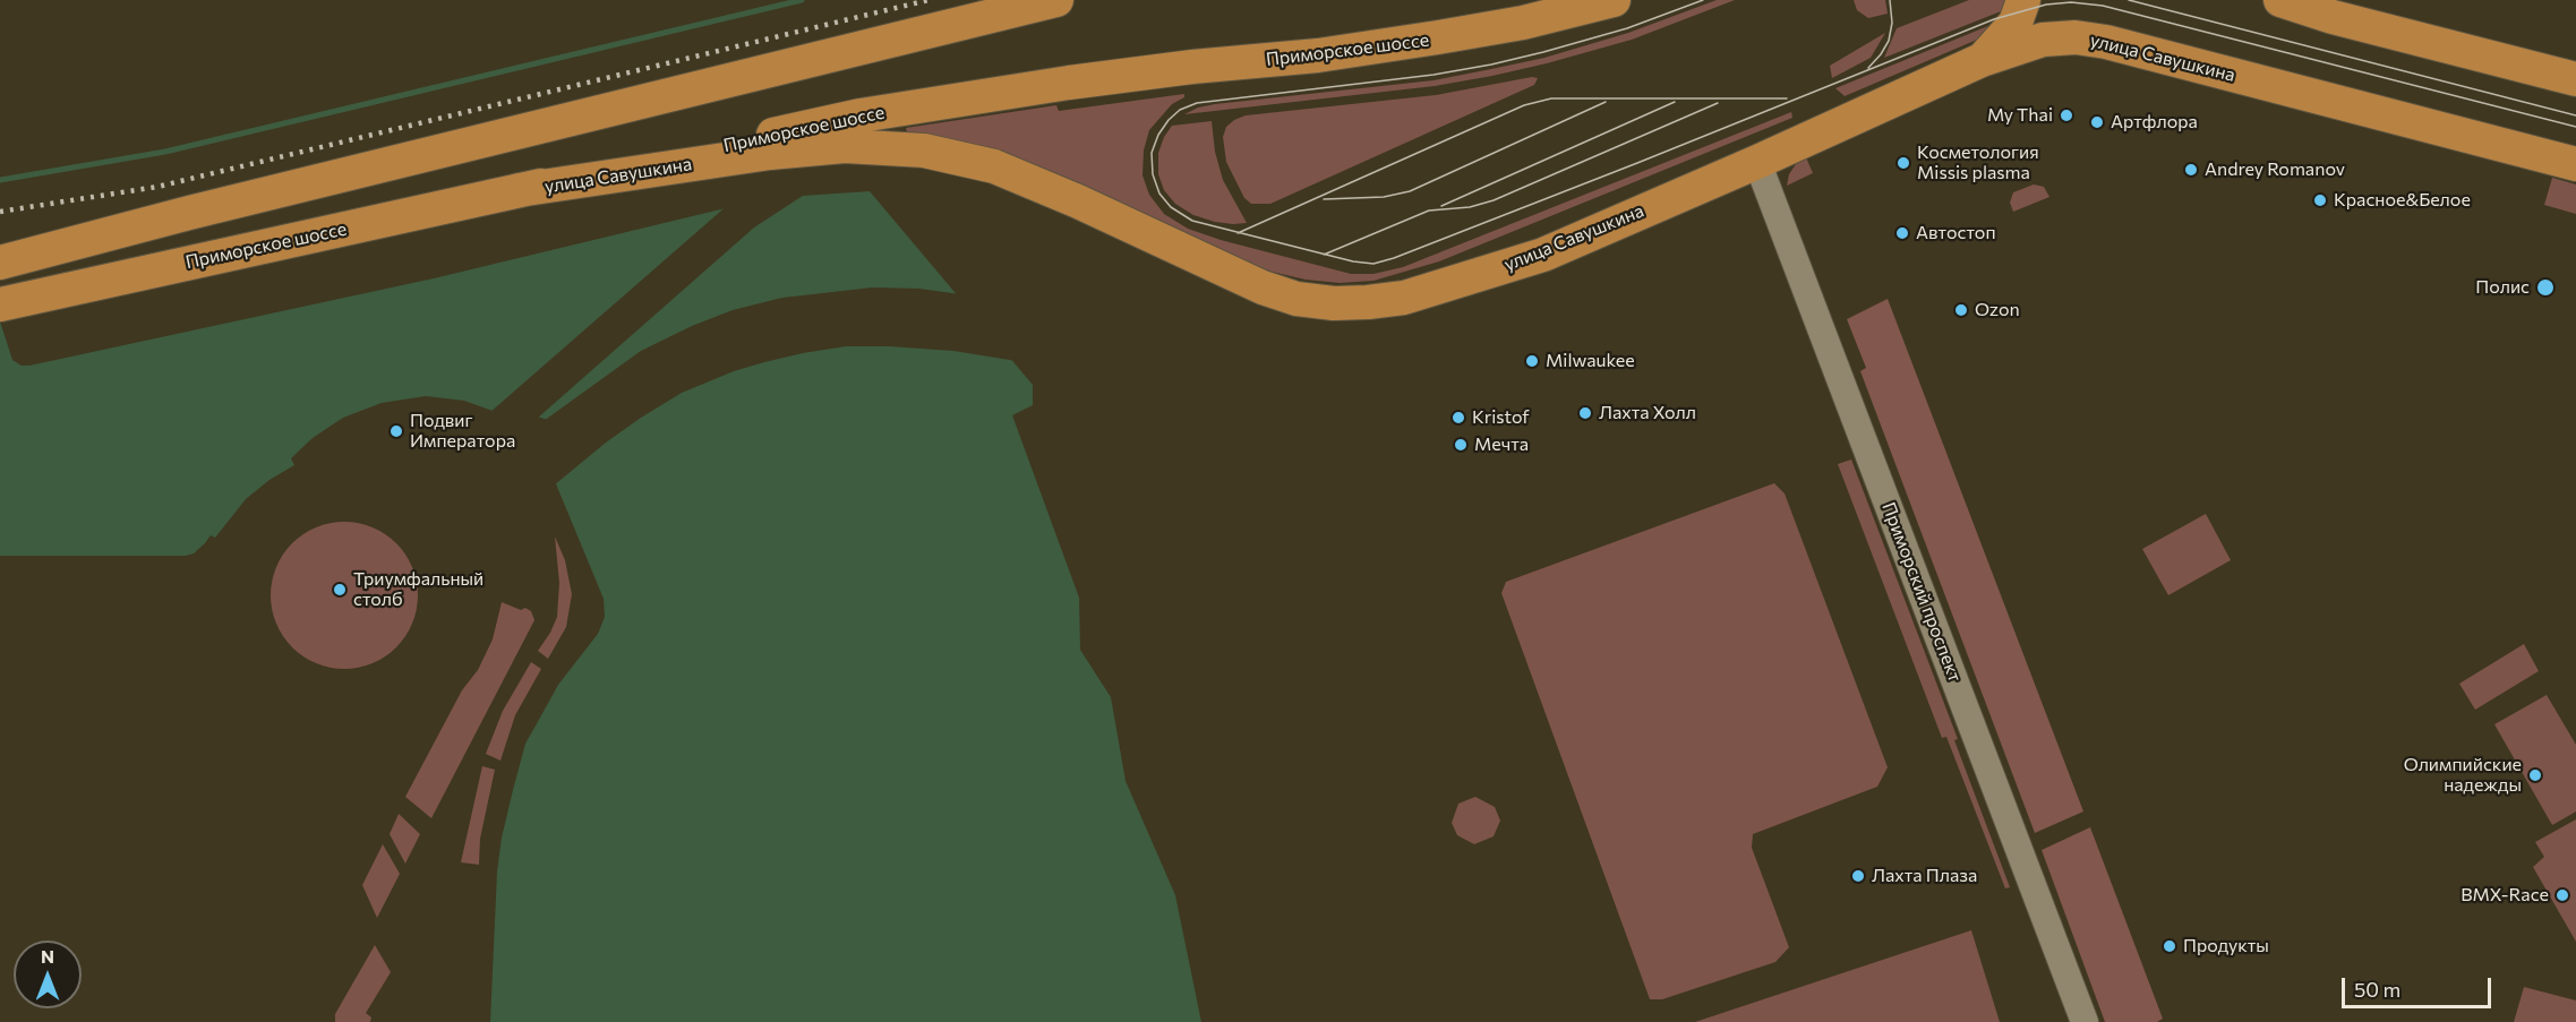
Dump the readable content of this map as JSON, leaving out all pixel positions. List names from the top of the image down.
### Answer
{
  "streets": {
    "main road": ["Приморское шоссе", "улица Савушкина"],
    "street": ["Приморский проспект"]
  },
  "crossings": [
    ["Приморское шоссе", "улица Савушкина"],
    ["улица Савушкина", "Приморский проспект"]
  ],
  "places": [
    "My Thai",
    "Артфлора",
    "Косметология Missis plasma",
    "Andrey Romanov",
    "Красное&Белое",
    "Автостоп",
    "Полис",
    "Ozon",
    "Milwaukee",
    "Лахта Холл",
    "Kristof",
    "Подвиг Императора",
    "Мечта",
    "Триумфальный столб",
    "Олимпийские надежды",
    "Лахта Плаза",
    "BMX-Race",
    "Продукты"
  ],
  "scale_bar": "50 m",
  "north": "top"
}
